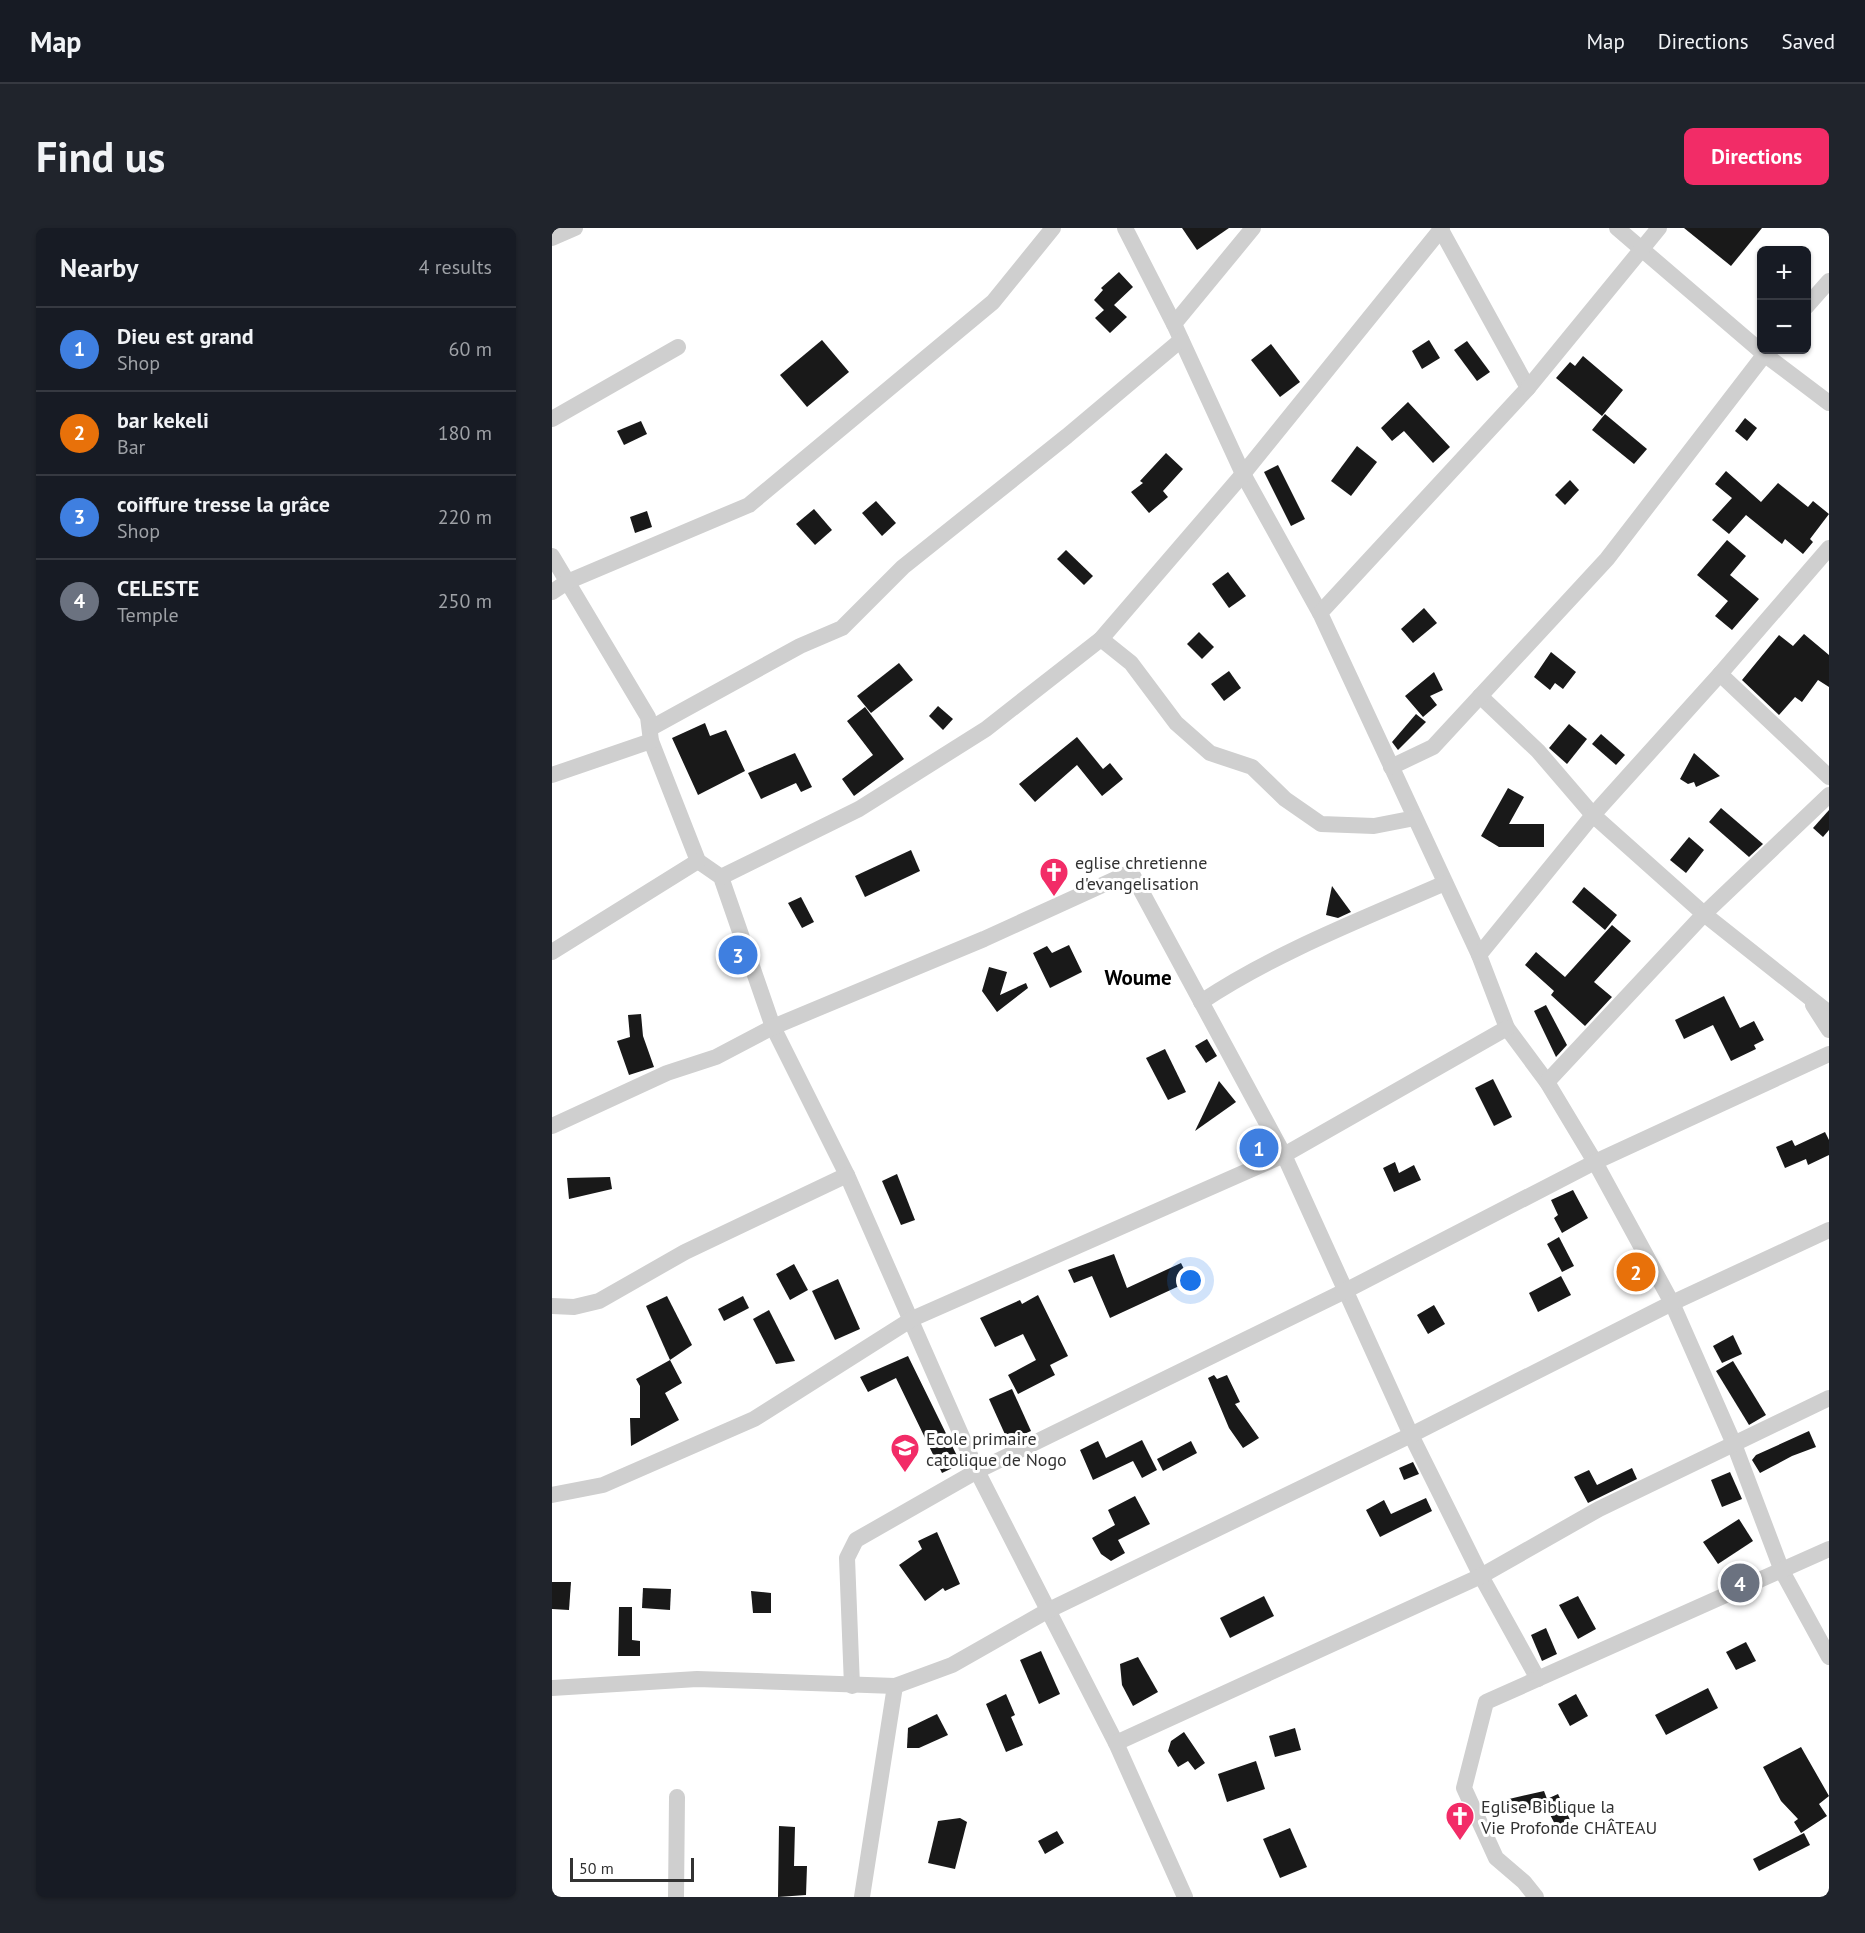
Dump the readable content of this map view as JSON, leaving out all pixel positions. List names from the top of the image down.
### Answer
{
  "districts": ["Woume"],
  "places": {
    "church": ["eglise chretienne d'evangelisation", "Eglise Biblique la Vie Profonde CHÂTEAU"],
    "school or university": ["Ecole primaire catolique de Nogo"]
  },
  "scale_bar": "50 m",
  "page": {
    "header": "Map",
    "nav": ["Map", "Directions", "Saved"],
    "buttons": "Directions",
    "title": "Find us",
    "heading": ["Nearby", "4 results"],
    "map_buttons": ["+", "−"],
    "list": [
      {
        "mark": "1",
        "name": "Dieu est grand",
        "note": "Shop",
        "value": "60 m"
      },
      {
        "mark": "2",
        "name": "bar kekeli",
        "note": "Bar",
        "value": "180 m"
      },
      {
        "mark": "3",
        "name": "coiffure tresse la grâce",
        "note": "Shop",
        "value": "220 m"
      },
      {
        "mark": "4",
        "name": "CELESTE",
        "note": "Temple",
        "value": "250 m"
      }
    ],
    "pins": [
      "3",
      "1",
      "2",
      "4"
    ],
    "scale": "50 m"
  }
}
